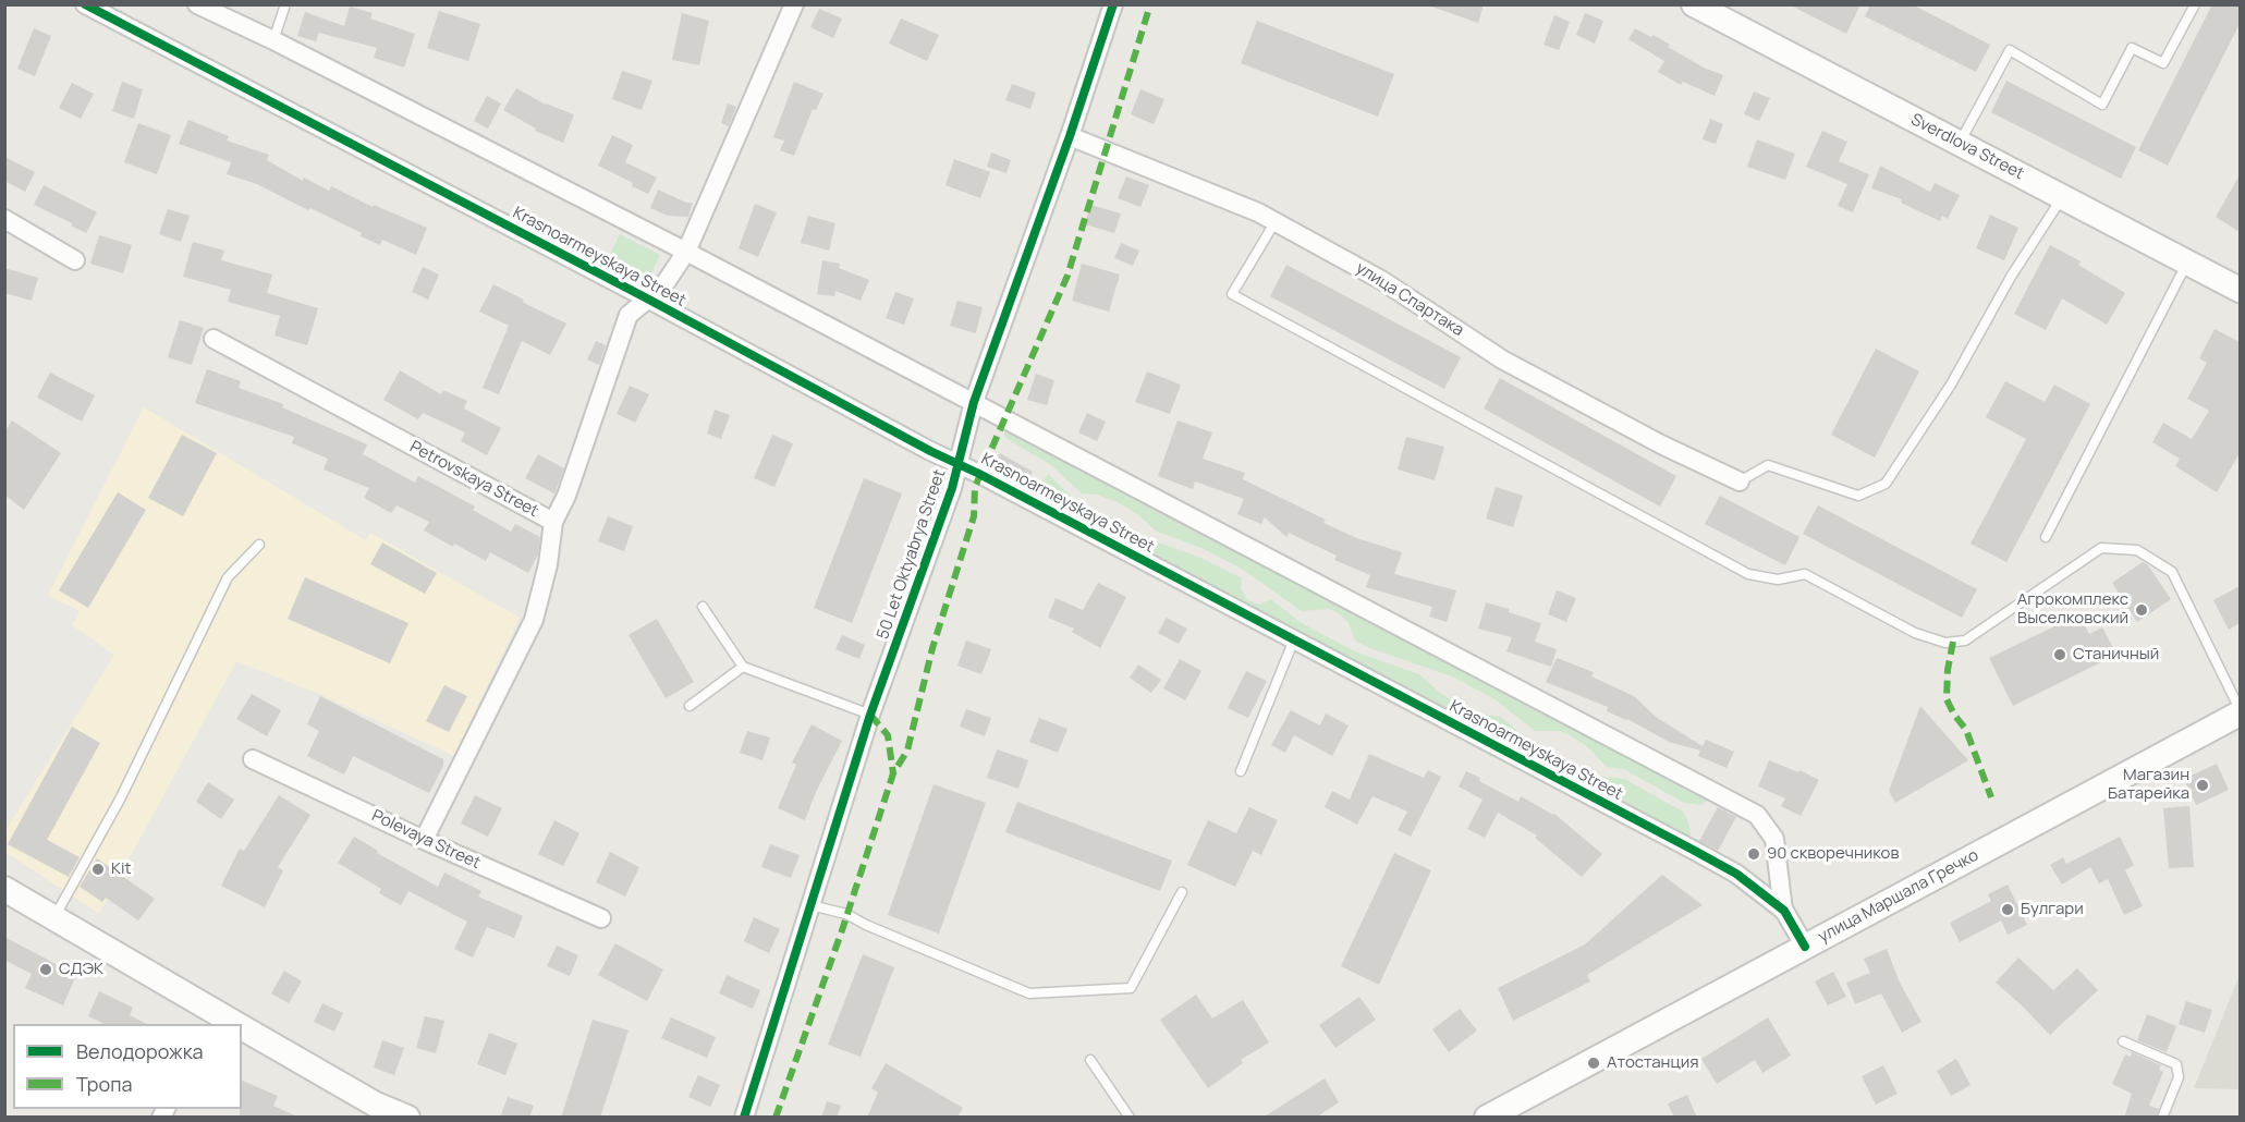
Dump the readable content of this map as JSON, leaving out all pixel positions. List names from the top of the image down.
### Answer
{
  "streets": {
    "main road": ["Sverdlova Street", "улица Маршала Гречко"],
    "street": [
      "Krasnoarmeyskaya Street",
      "улица Спартака",
      "Petrovskaya Street",
      "50 Let Oktyabrya Street",
      "Polevaya Street"
    ]
  },
  "crossings": [
    ["Krasnoarmeyskaya Street", "Petrovskaya Street"],
    ["Krasnoarmeyskaya Street", "50 Let Oktyabrya Street"],
    ["Krasnoarmeyskaya Street", "улица Маршала Гречко"],
    ["улица Спартака", "50 Let Oktyabrya Street"]
  ],
  "places": [
    "Агрокомплекс Выселковский",
    "Станичный",
    "Магазин Батарейка",
    "90 скворечников",
    "Kit",
    "Булгари",
    "СДЭК",
    "Атостанция"
  ],
  "legend": ["Велодорожка", "Тропа"]
}
